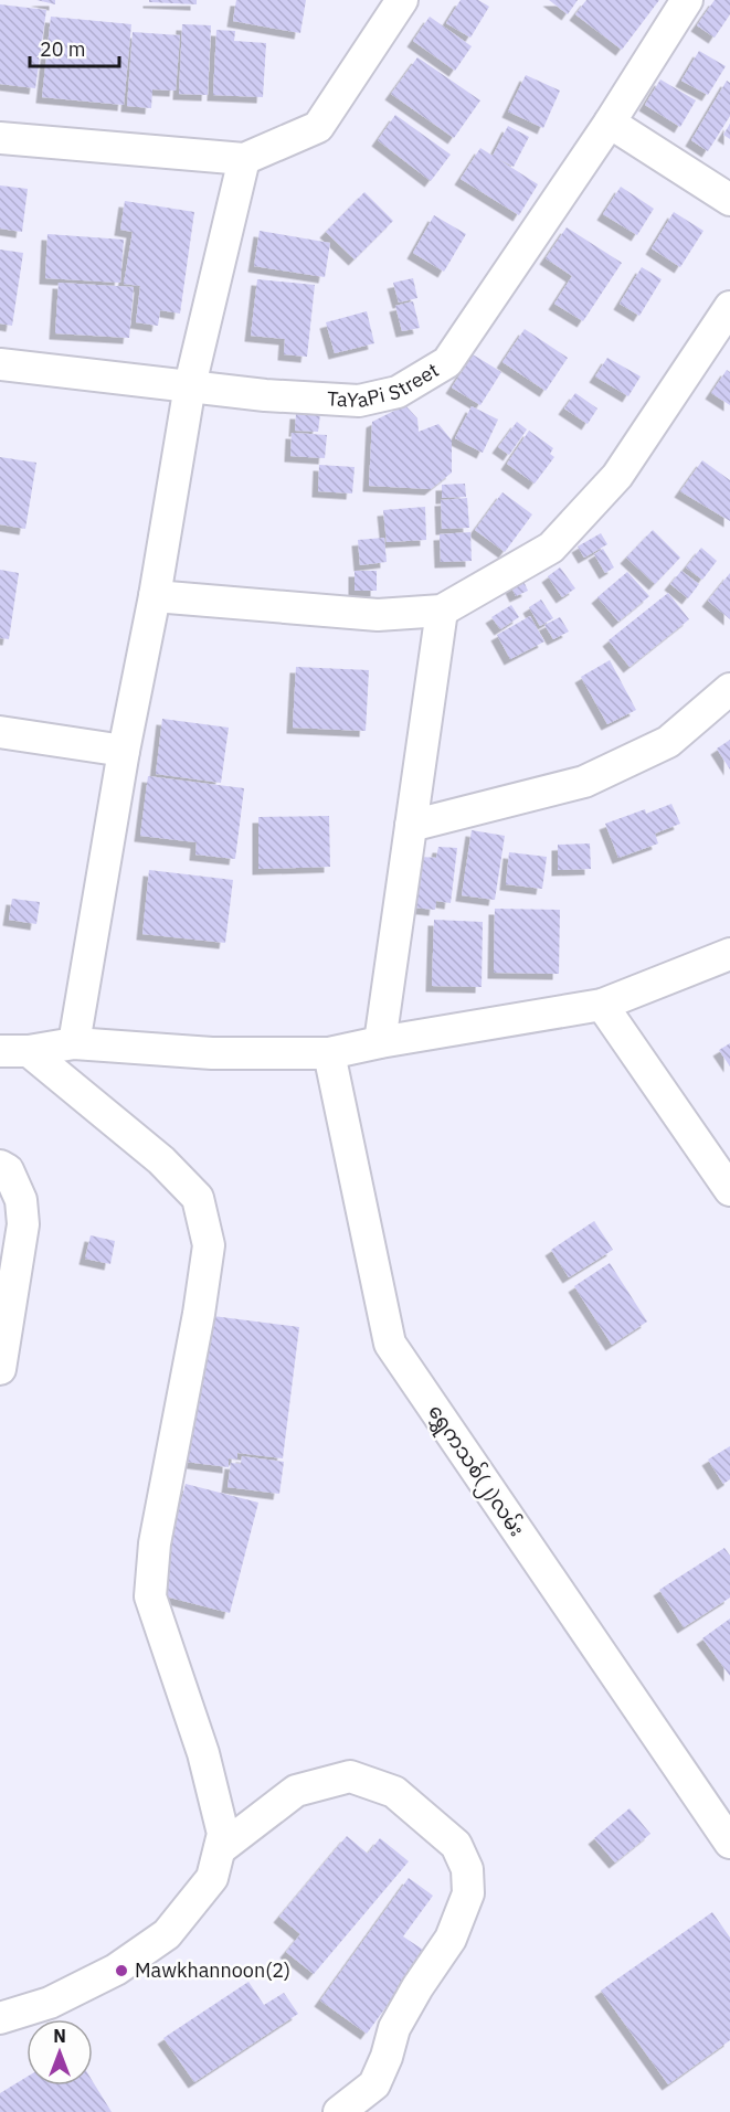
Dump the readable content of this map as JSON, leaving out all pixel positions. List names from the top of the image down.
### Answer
{
  "streets": {
    "street": ["TaYaPi Street", "ရွှေကသစ်(၂)လမ်း"]
  },
  "places": ["Mawkhannoon(2)"],
  "scale_bar": "20 m",
  "north": "top"
}
